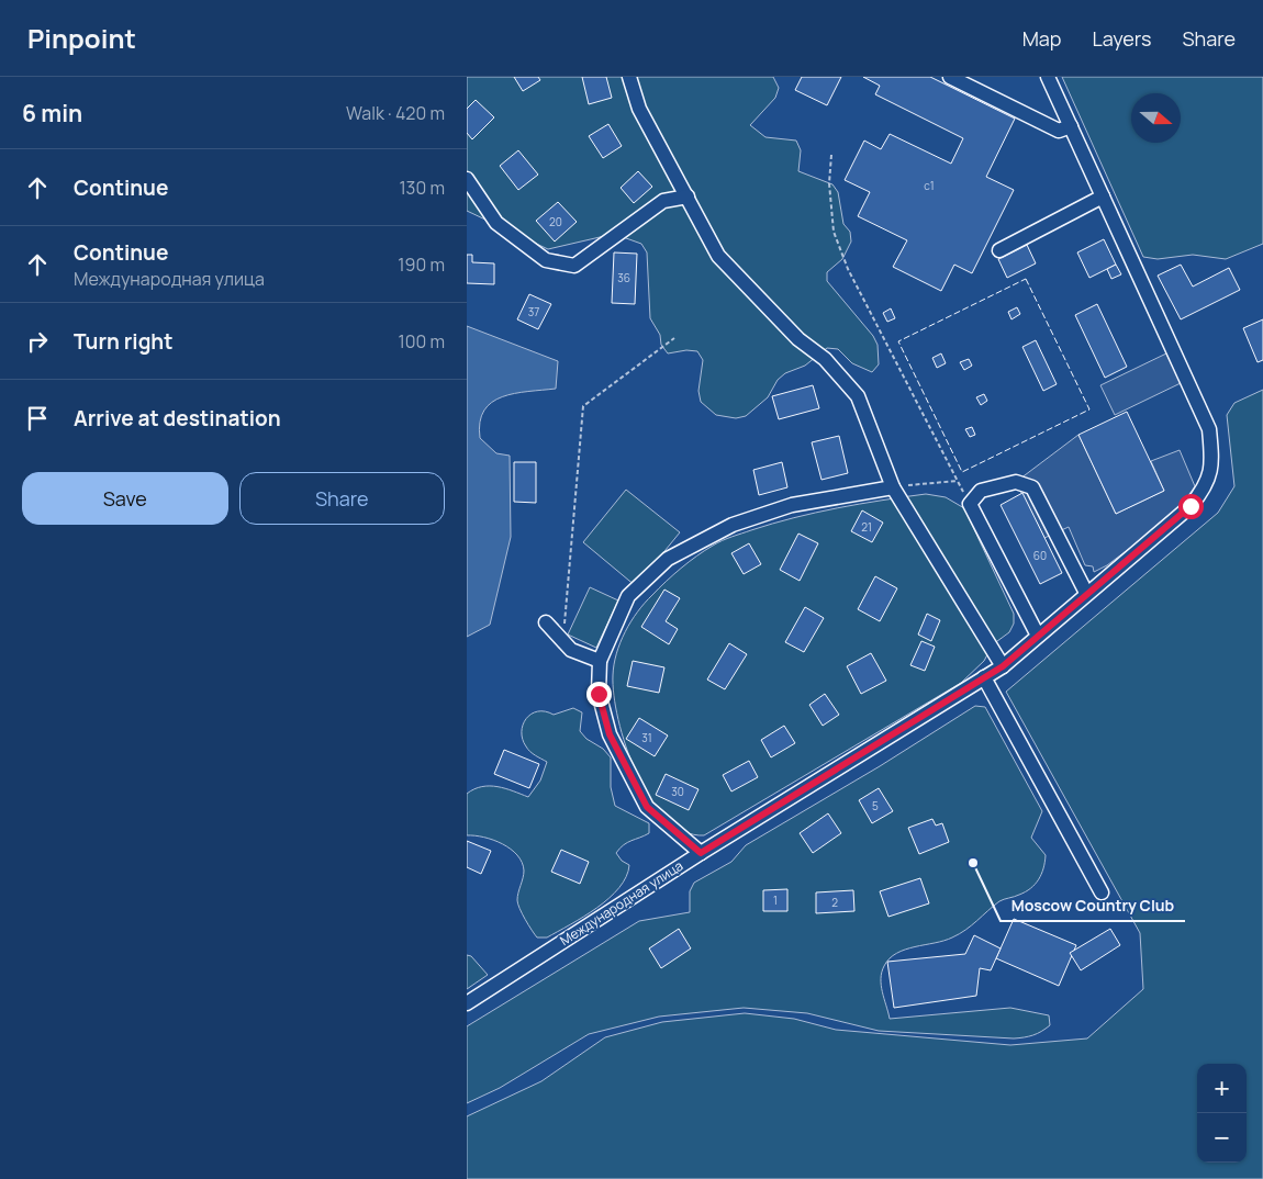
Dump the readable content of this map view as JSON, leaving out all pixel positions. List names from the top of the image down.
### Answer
{
  "streets": {
    "street": ["Международная улица"]
  },
  "places": ["Moscow Country Club"],
  "house_numbers": [
    "с1",
    "20",
    "36",
    "37",
    "21",
    "60",
    "31",
    "30",
    "5",
    "1",
    "2"
  ],
  "north": "right",
  "page": {
    "header": "Pinpoint",
    "nav": ["Map", "Layers", "Share"],
    "heading": ["6 min", "Walk · 420 m"],
    "list": [
      ["Continue", "130 m"],
      ["Continue", "Международная улица", "190 m"],
      ["Turn right", "100 m"],
      "Arrive at destination"
    ],
    "buttons": ["Save", "Share"],
    "map_buttons": ["+", "−"]
  }
}
